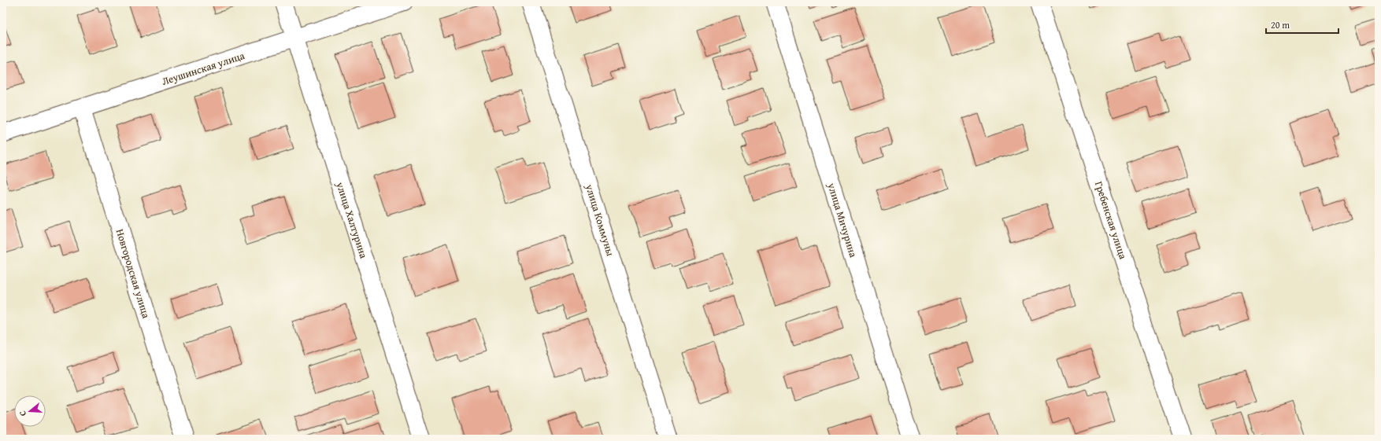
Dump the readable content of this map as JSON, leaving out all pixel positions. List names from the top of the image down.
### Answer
{
  "streets": {
    "street": [
      "Леушинская улица",
      "улица Халтурина",
      "улица Коммуны",
      "улица Мичурина",
      "Гребенская улица",
      "Новгородская улица"
    ]
  },
  "crossings": [
    ["Леушинская улица", "улица Халтурина"],
    ["Леушинская улица", "Новгородская улица"]
  ],
  "scale_bar": "20 m",
  "north": "left"
}
